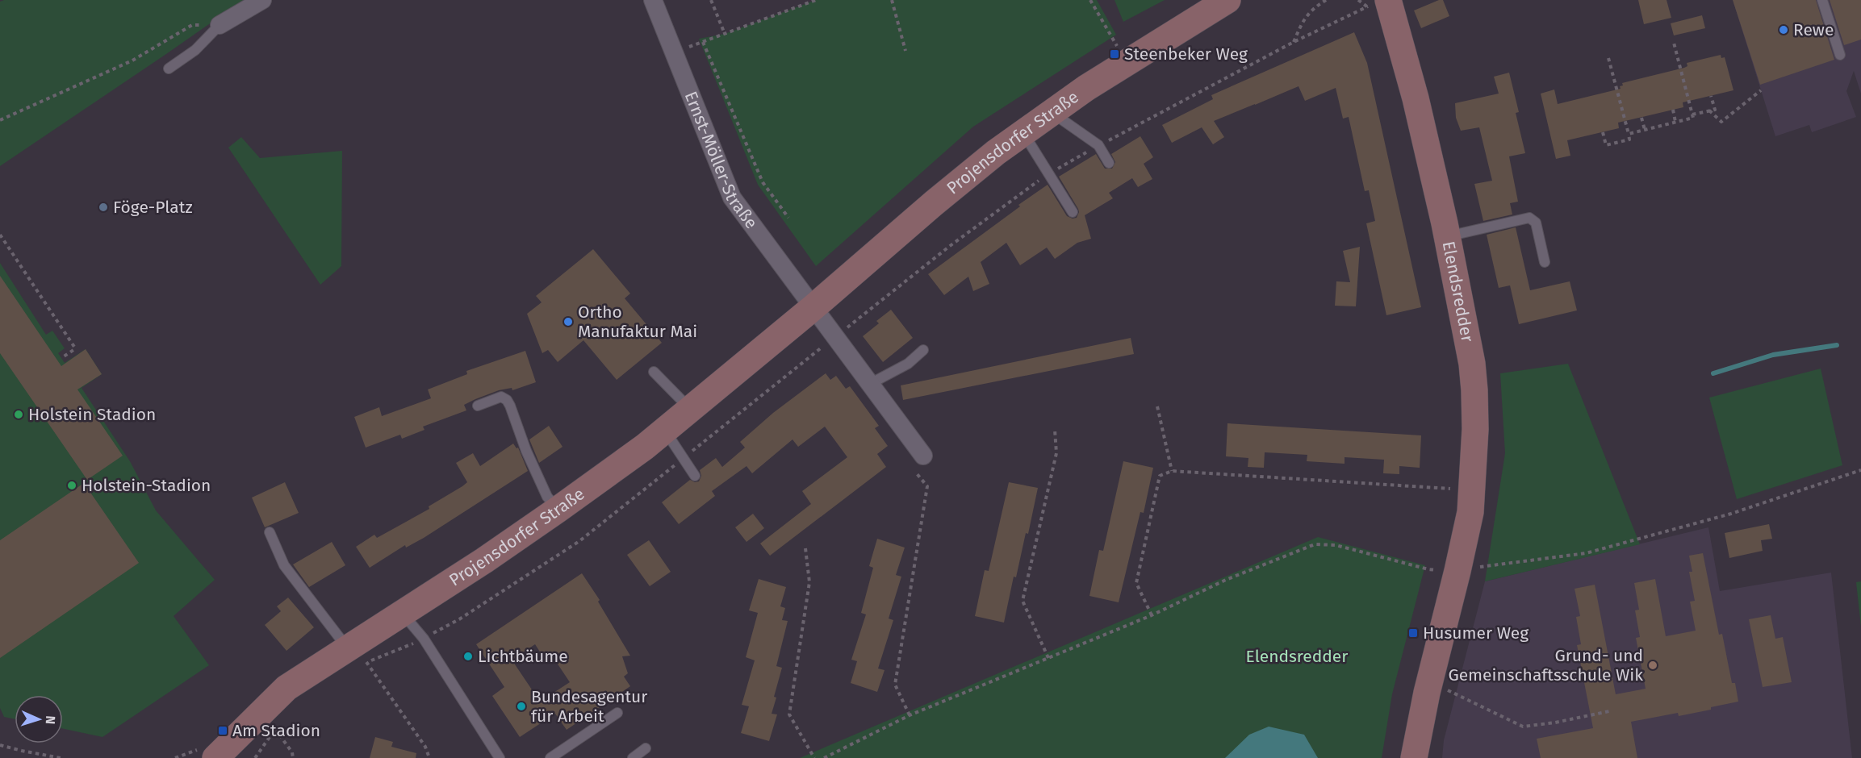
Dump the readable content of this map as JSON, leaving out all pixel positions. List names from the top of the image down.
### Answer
{
  "streets": {
    "street": ["Projensdorfer Straße", "Ernst-Möller-Straße", "Elendsredder"]
  },
  "crossings": [
    ["Projensdorfer Straße", "Ernst-Möller-Straße"]
  ],
  "parks": ["Elendsredder"],
  "places": {
    "other": [
      "Rewe",
      "Föge-Platz",
      "Ortho Manufaktur Mai",
      "Holstein Stadion",
      "Holstein-Stadion",
      "Lichtbäume",
      "Grund- und Gemeinschaftsschule Wik",
      "Bundesagentur für Arbeit"
    ],
    "transit": ["Steenbeker Weg", "Husumer Weg", "Am Stadion"]
  },
  "north": "right"
}
